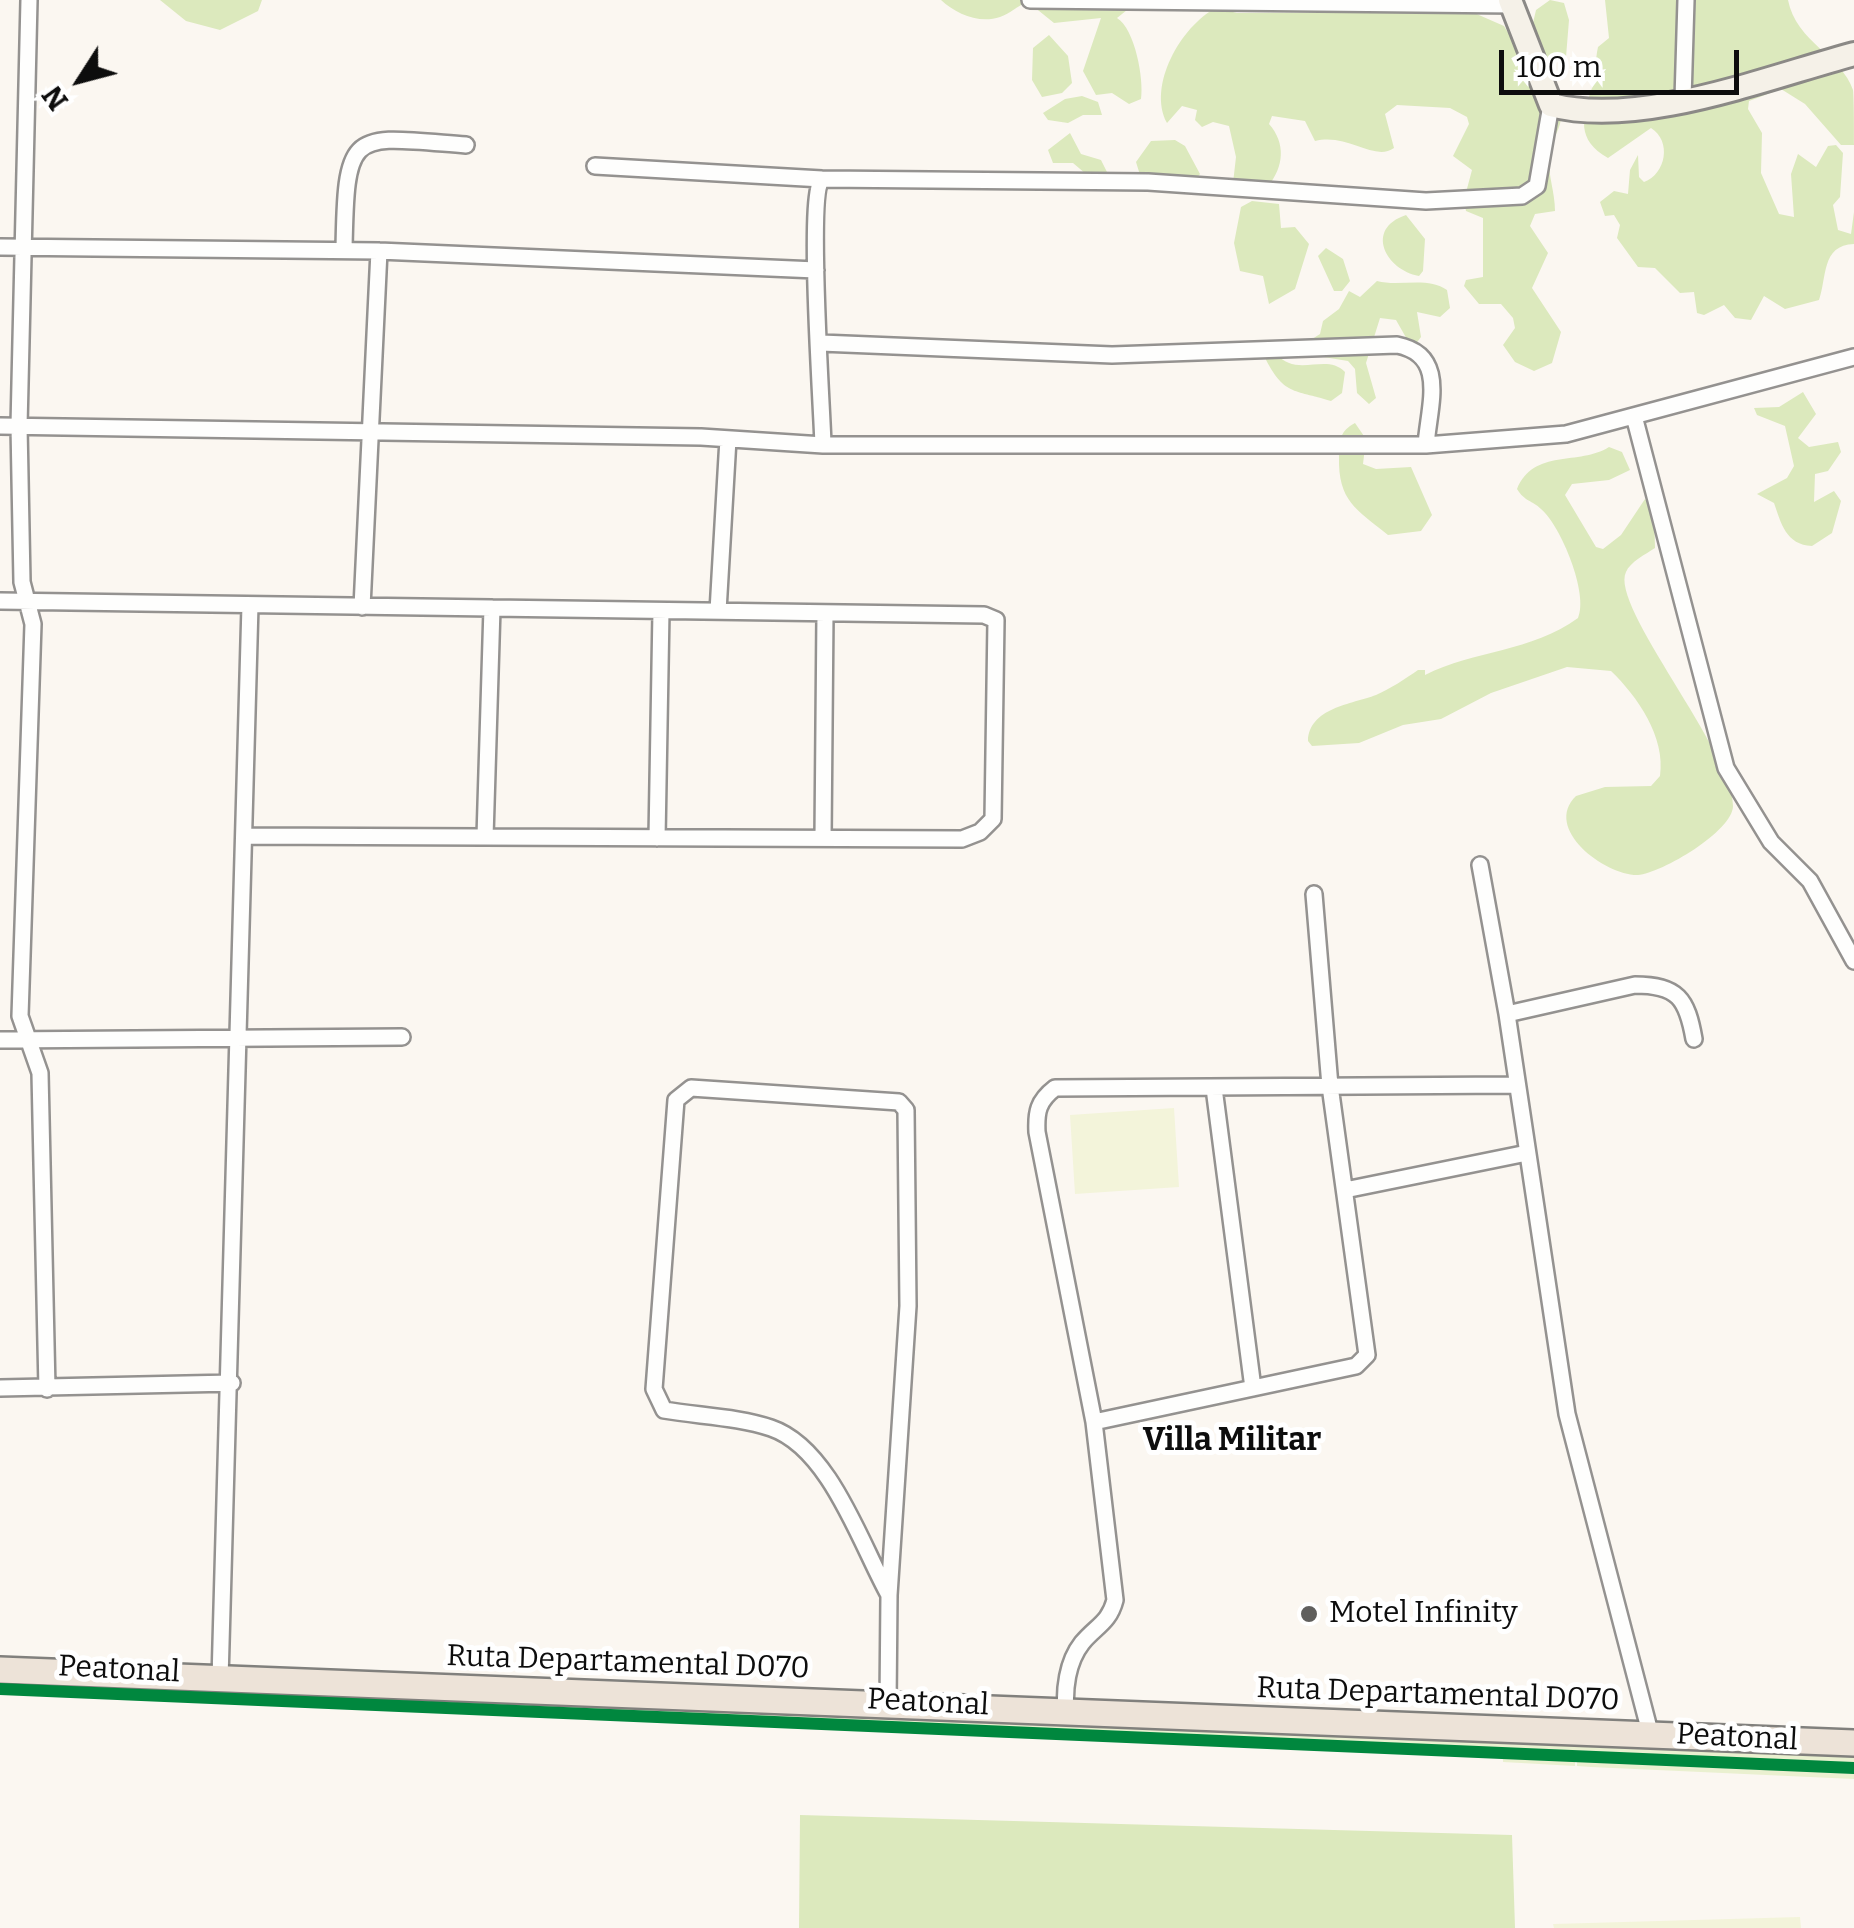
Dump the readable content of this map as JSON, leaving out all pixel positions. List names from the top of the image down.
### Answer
{
  "streets": {
    "main road": ["Ruta Departamental D070"],
    "cycle path": ["Peatonal"]
  },
  "districts": ["Villa Militar"],
  "places": ["Motel Infinity"],
  "scale_bar": "100 m",
  "north": "bottom left"
}
